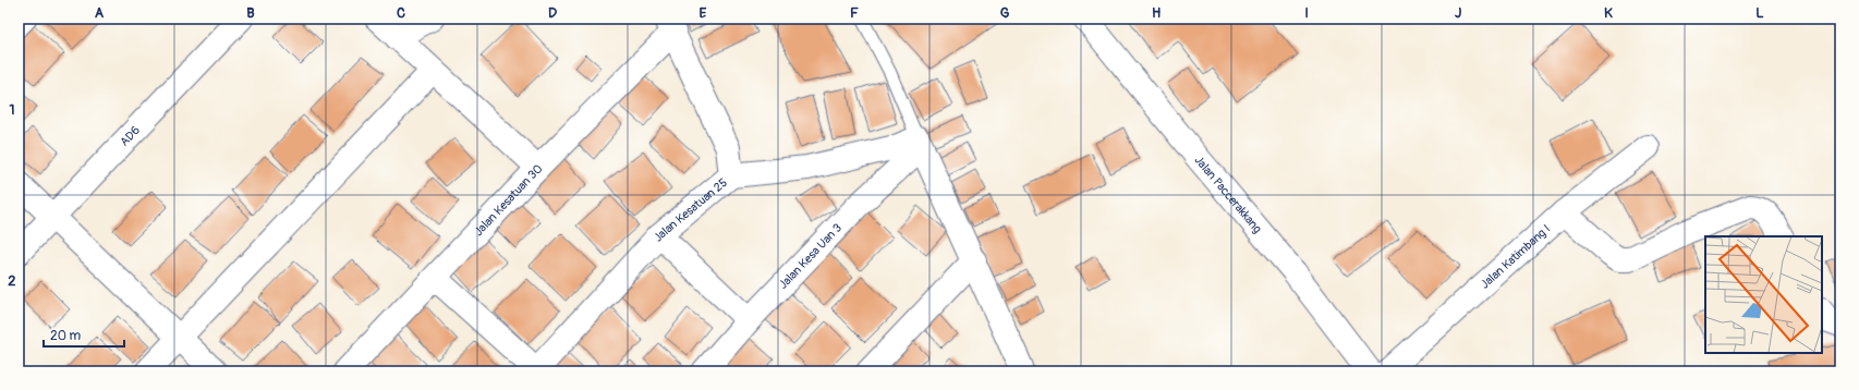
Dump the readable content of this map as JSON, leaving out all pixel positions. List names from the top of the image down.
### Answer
{
  "streets": {
    "street": [
      "AD6",
      "Jalan Paccerakkang",
      "Jalan Kesatuan 30",
      "Jalan Kesatuan 25",
      "Jalan Kesa Uan 3",
      "Jalan Katimbang I"
    ]
  },
  "crossings": [
    ["Jalan Kesatuan 30", "Jalan Kesatuan 25"]
  ],
  "scale_bar": "20 m",
  "grid": {
    "columns": [
      "A",
      "B",
      "C",
      "D",
      "E",
      "F",
      "G",
      "H",
      "I",
      "J",
      "K",
      "L"
    ],
    "rows": ["1", "2"]
  }
}
